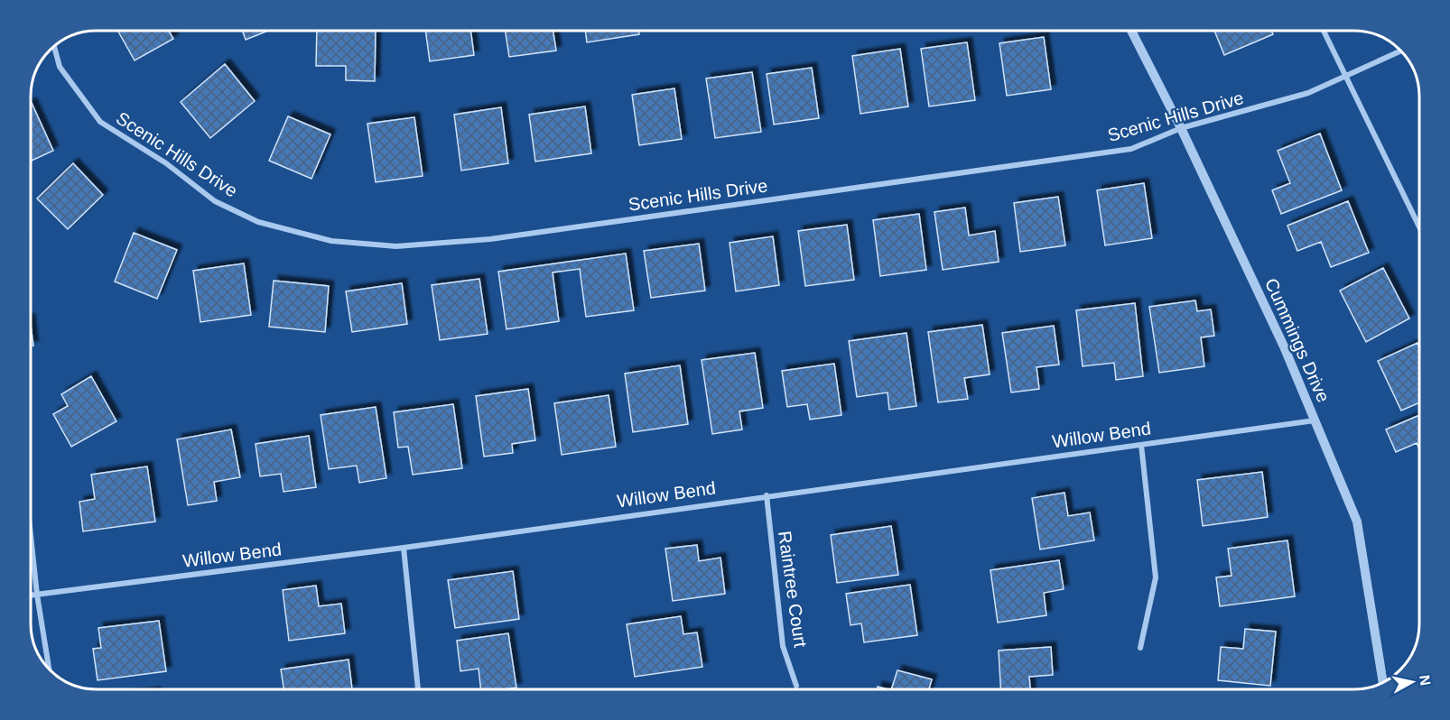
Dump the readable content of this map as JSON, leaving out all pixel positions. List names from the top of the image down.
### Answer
{
  "streets": {
    "street": [
      "Scenic Hills Drive",
      "Cummings Drive",
      "Willow Bend",
      "Raintree Court"
    ]
  },
  "crossings": [
    ["Scenic Hills Drive", "Cummings Drive"],
    ["Cummings Drive", "Willow Bend"],
    ["Willow Bend", "Raintree Court"]
  ],
  "north": "right"
}
